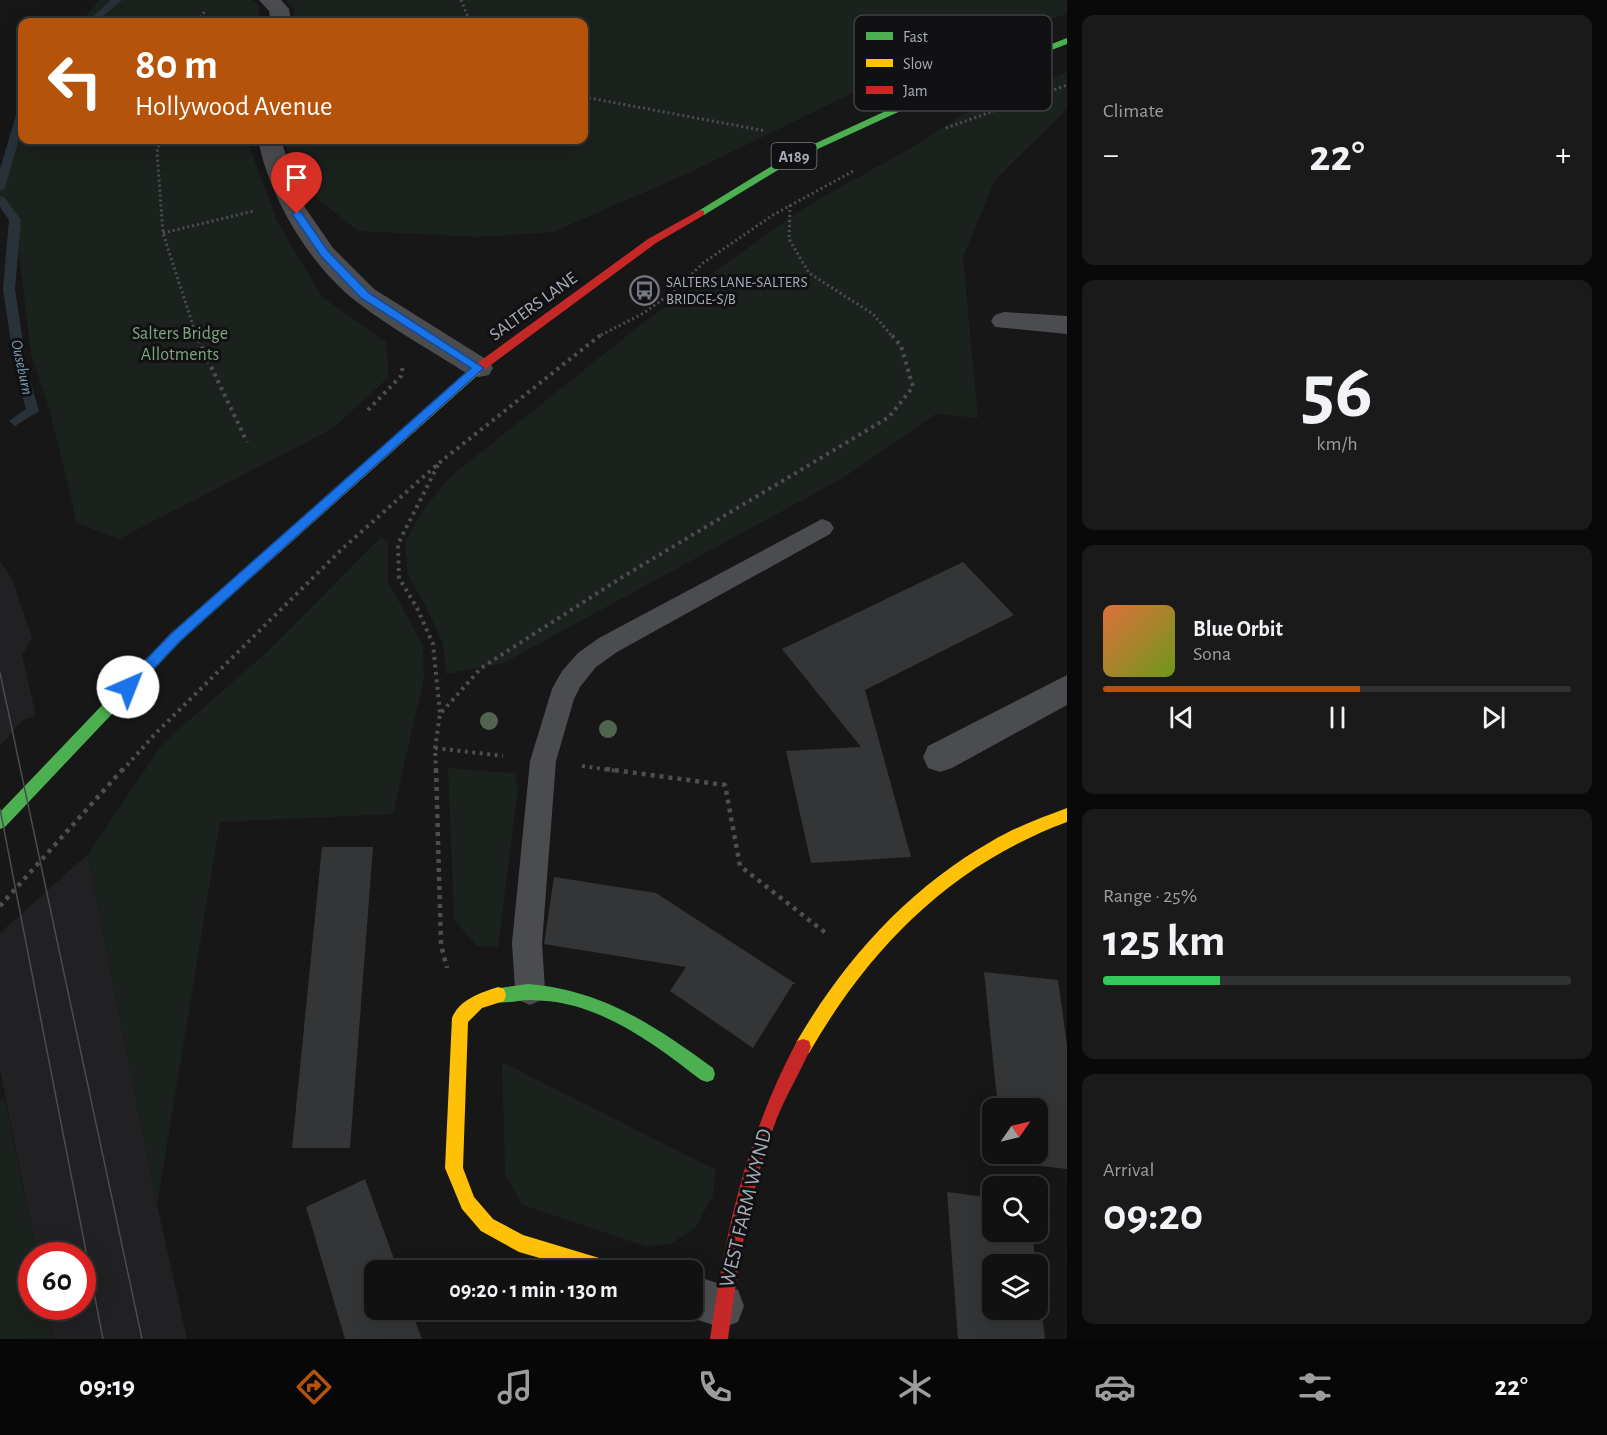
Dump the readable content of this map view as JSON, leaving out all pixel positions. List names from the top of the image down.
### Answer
{
  "streets": {
    "main road": ["A189", "SALTERS LANE", "WEST FARM WYND"]
  },
  "water": ["Ouseburn"],
  "parks": ["Salters Bridge Allotments"],
  "places": {
    "bus stop": ["SALTERS LANE-SALTERS BRIDGE-S/B"]
  },
  "legend": ["Fast", "Slow", "Jam"],
  "north": "top right",
  "page": {
    "tile": [
      "Climate",
      ["56", "km/h"],
      ["Range · 25%", "125 km"],
      ["Arrival", "09:20"]
    ],
    "turn": ["80 m", "Hollywood Avenue"],
    "heat": ["−", "22°", "+"],
    "song": ["Blue Orbit", "Sona"],
    "limit": "60",
    "trip": "09:20 · 1 min · 130 m",
    "tabs": ["09:19", "22°"]
  }
}
